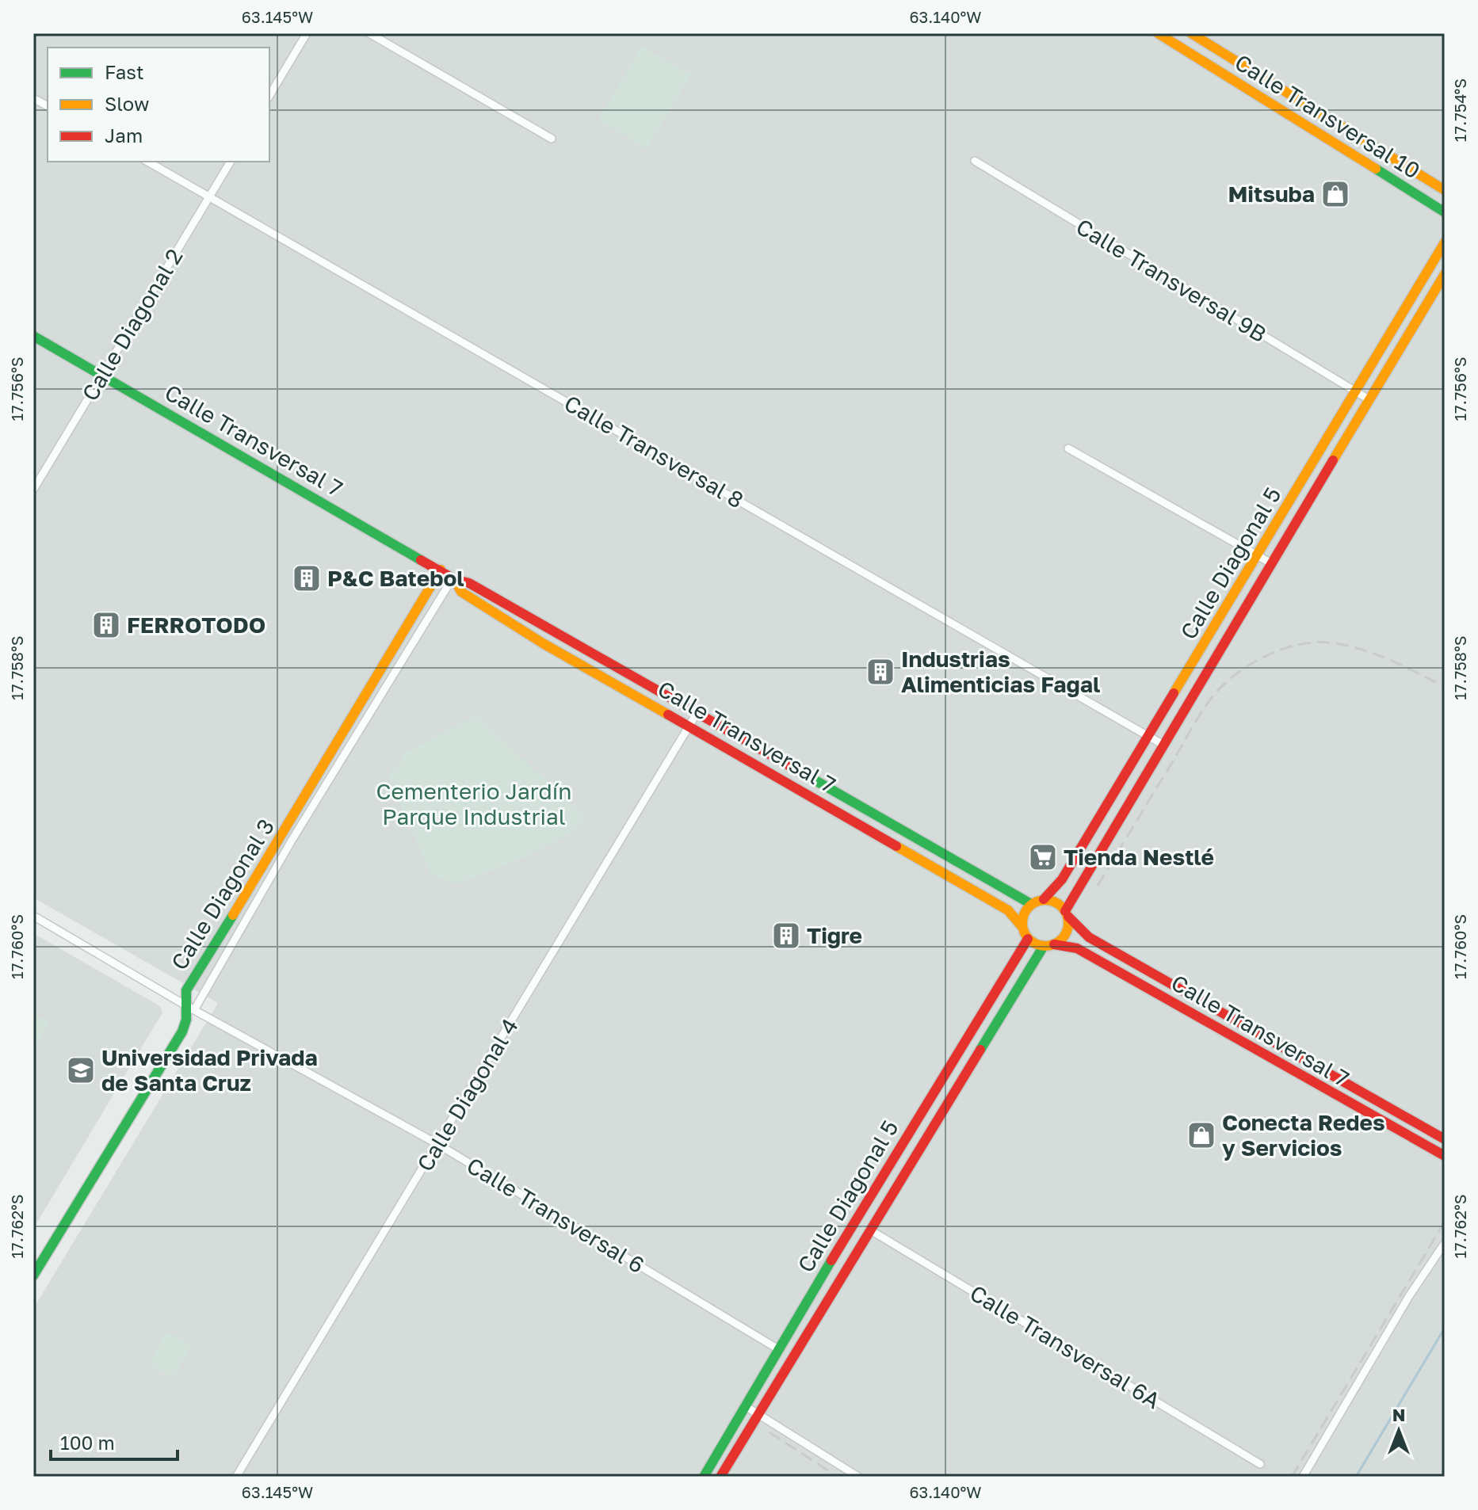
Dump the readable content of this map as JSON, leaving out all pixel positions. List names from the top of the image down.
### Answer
{
  "streets": {
    "street": [
      "Calle Transversal 10",
      "Calle Transversal 9B",
      "Calle Diagonal 2",
      "Calle Transversal 7",
      "Calle Transversal 8",
      "Calle Diagonal 5",
      "Calle Diagonal 3",
      "Calle Diagonal 4",
      "Calle Transversal 6",
      "Calle Transversal 6A"
    ]
  },
  "crossings": [
    ["Calle Transversal 9B", "Calle Diagonal 5"],
    ["Calle Diagonal 2", "Calle Transversal 7"],
    ["Calle Diagonal 2", "Calle Transversal 8"],
    ["Calle Transversal 7", "Calle Diagonal 5"],
    ["Calle Transversal 7", "Calle Diagonal 3"],
    ["Calle Transversal 7", "Calle Diagonal 4"],
    ["Calle Transversal 8", "Calle Diagonal 5"],
    ["Calle Diagonal 5", "Calle Transversal 6"],
    ["Calle Diagonal 5", "Calle Transversal 6A"],
    ["Calle Diagonal 3", "Calle Transversal 6"],
    ["Calle Diagonal 4", "Calle Transversal 6"]
  ],
  "parks": ["Cementerio Jardín Parque Industrial"],
  "places": {
    "shop": ["Mitsuba", "Conecta Redes y Servicios"],
    "building": [
      "P&C Batebol",
      "FERROTODO",
      "Industrias Alimenticias Fagal",
      "Tigre"
    ],
    "supermarket": ["Tienda Nestlé"],
    "school or university": ["Universidad Privada de Santa Cruz"]
  },
  "legend": ["Fast", "Slow", "Jam"],
  "scale_bar": "100 m",
  "north": "top",
  "coordinates": [
    "63.145°W",
    "63.140°W",
    "17.754°S",
    "17.756°S",
    "17.758°S",
    "17.760°S",
    "17.762°S"
  ]
}
